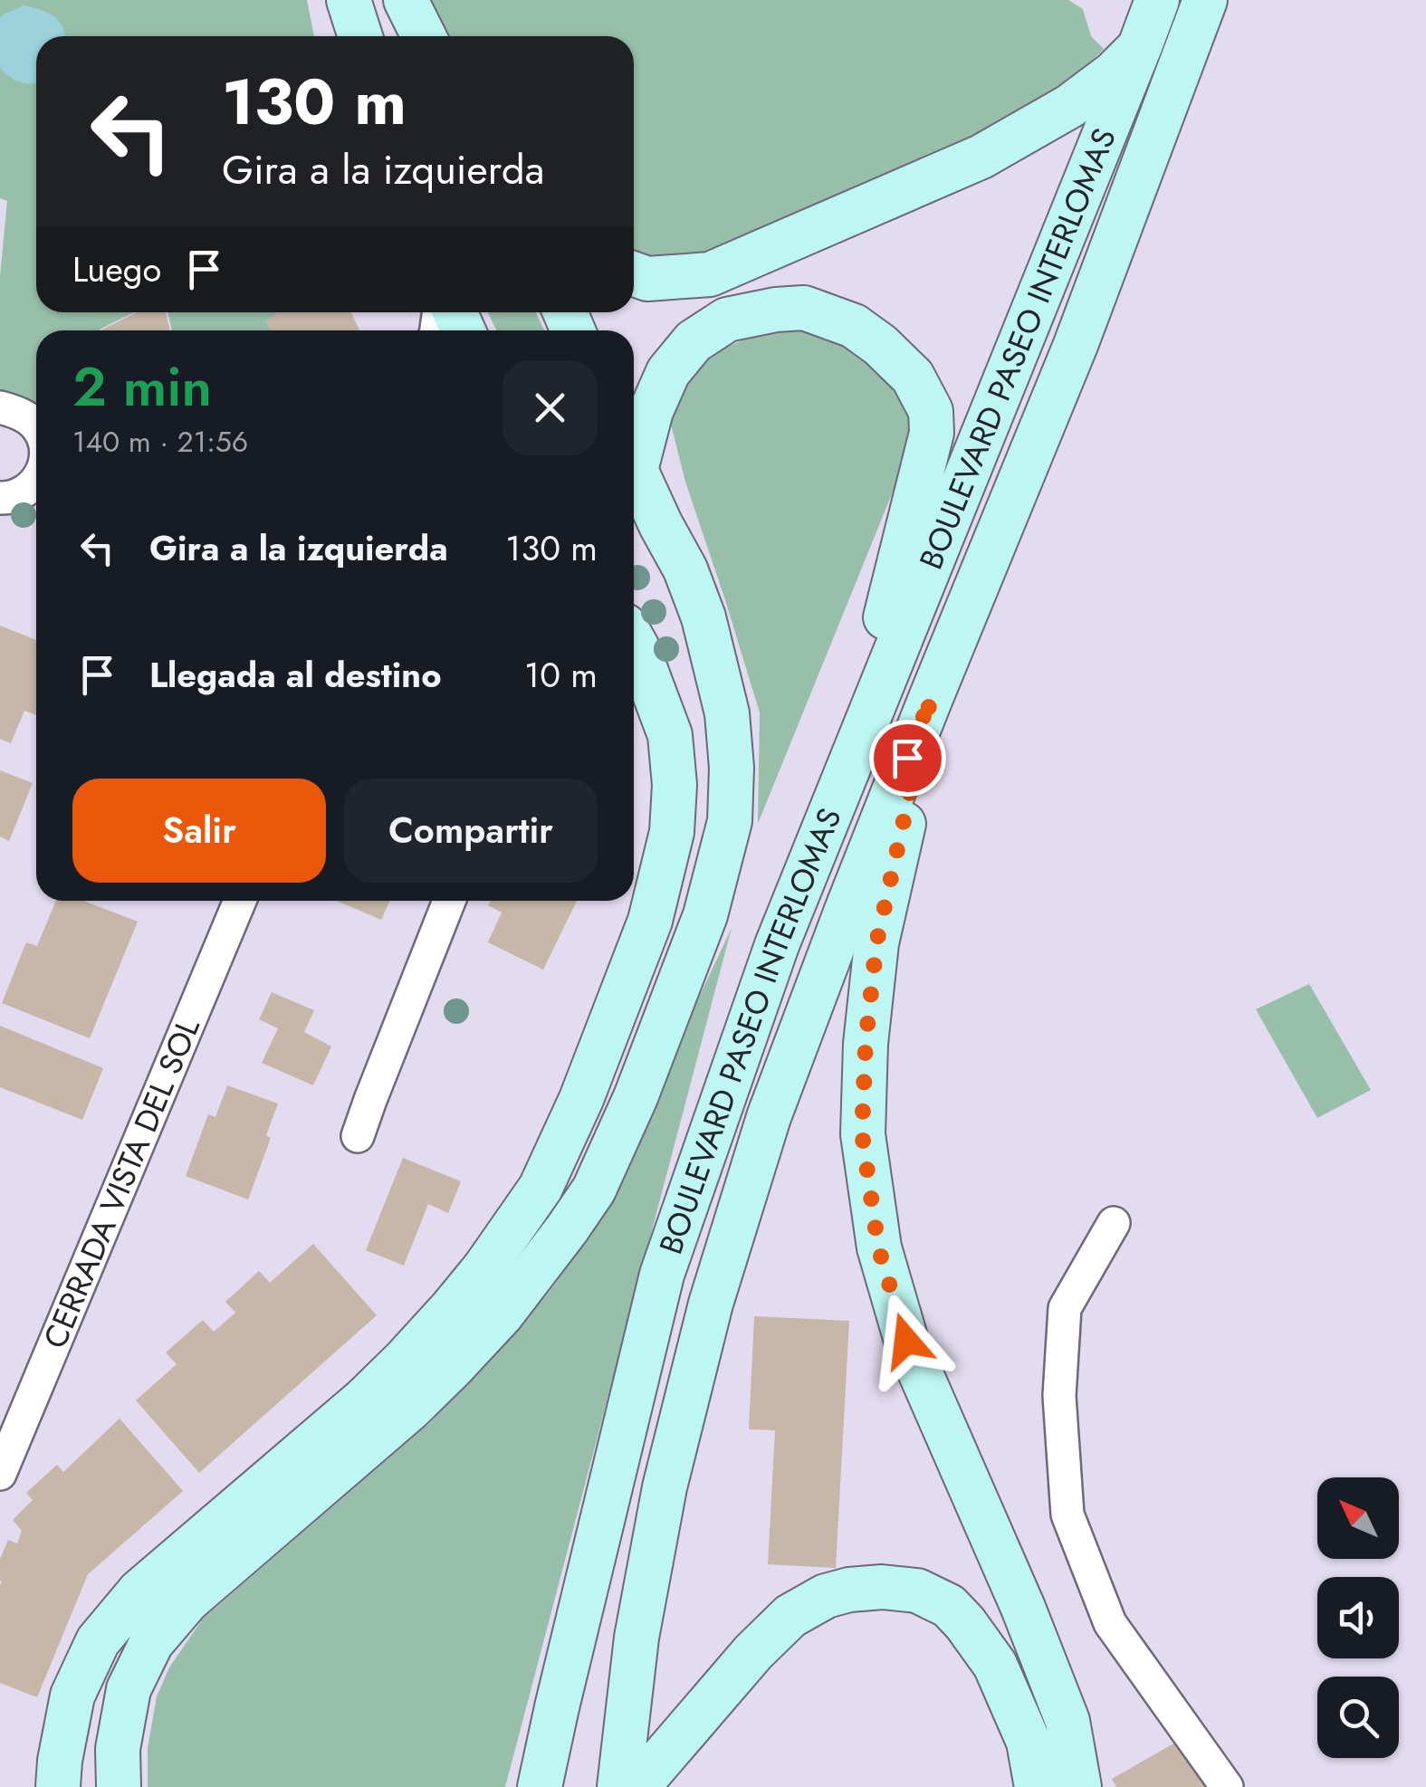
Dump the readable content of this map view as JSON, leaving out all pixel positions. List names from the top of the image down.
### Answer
{
  "streets": {
    "main road": ["BOULEVARD PASEO INTERLOMAS"],
    "street": ["CERRADA VISTA DEL SOL"]
  },
  "north": "top left",
  "page": {
    "turn": ["130 m", "Gira a la izquierda"],
    "then": "Luego",
    "heading": ["2 min", "140 m · 21:56"],
    "list": [
      {
        "name": "Gira a la izquierda",
        "value": "130 m"
      },
      {
        "name": "Llegada al destino",
        "value": "10 m"
      }
    ],
    "buttons": ["Salir", "Compartir"]
  }
}
